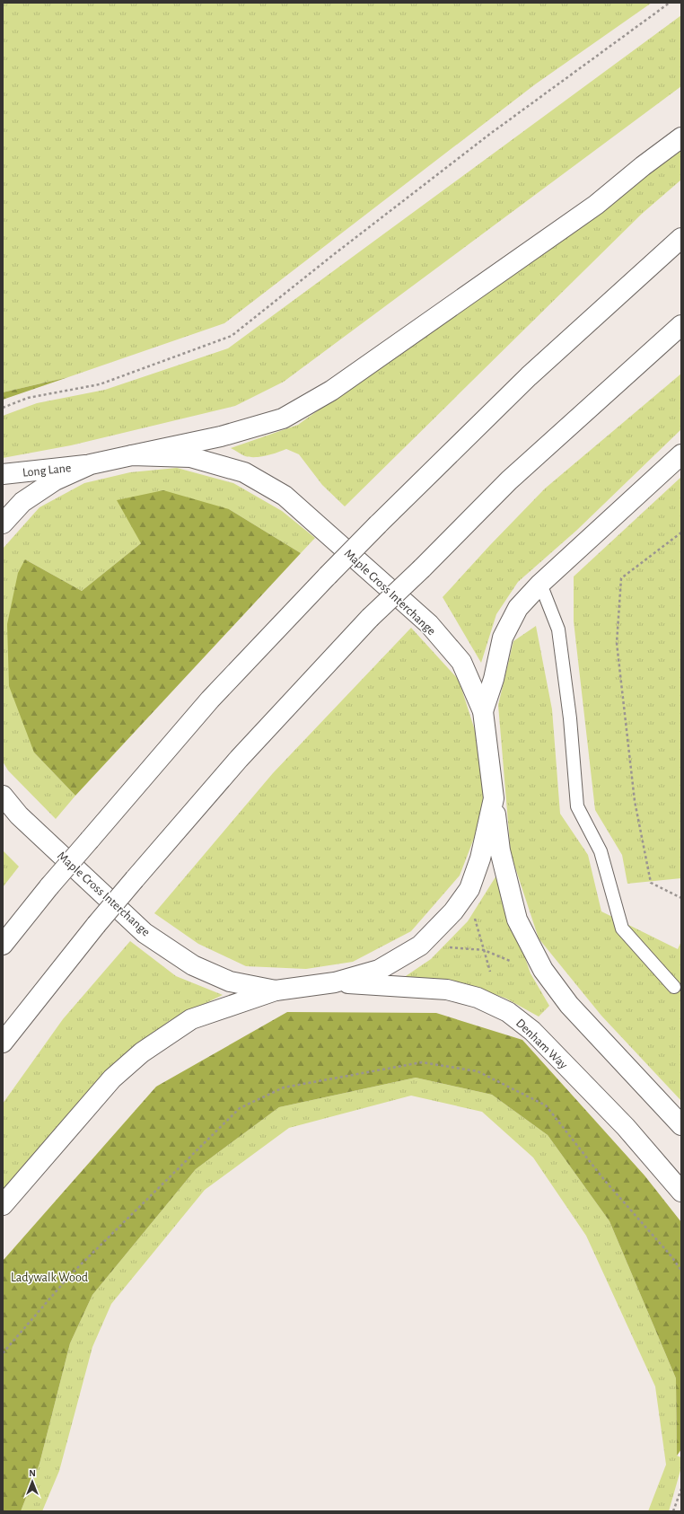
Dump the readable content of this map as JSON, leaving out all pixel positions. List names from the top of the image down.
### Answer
{
  "streets": {
    "main road": ["Long Lane", "Maple Cross Interchange", "Denham Way"]
  },
  "crossings": [
    ["Long Lane", "Maple Cross Interchange"],
    ["Maple Cross Interchange", "Denham Way"]
  ],
  "parks": ["Ladywalk Wood"],
  "north": "top"
}
